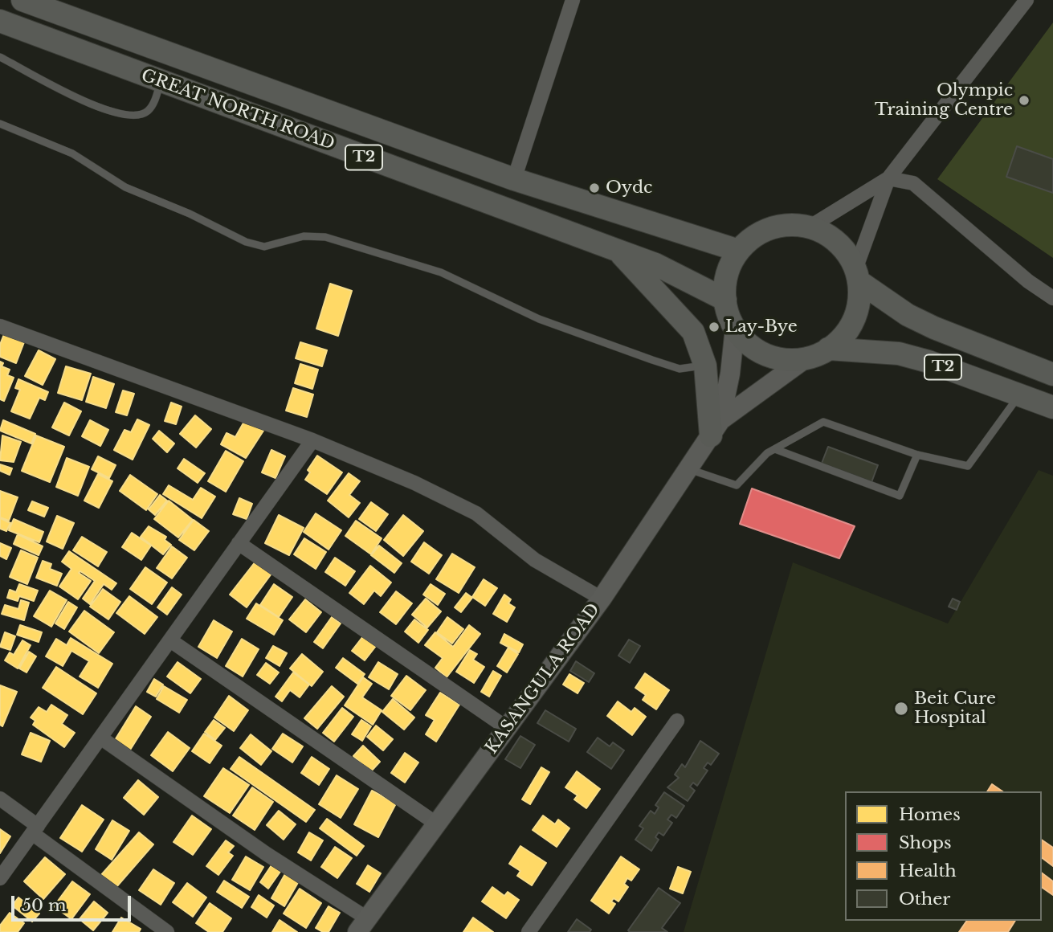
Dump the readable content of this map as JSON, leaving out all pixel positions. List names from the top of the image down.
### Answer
{
  "streets": {
    "main road": ["GREAT NORTH ROAD", "T2", "KASANGULA ROAD"]
  },
  "crossings": [
    ["GREAT NORTH ROAD", "T2"],
    ["GREAT NORTH ROAD", "KASANGULA ROAD"],
    ["T2", "KASANGULA ROAD"]
  ],
  "places": [
    "Olympic Training Centre",
    "Oydc",
    "Lay-Bye",
    "Beit Cure Hospital"
  ],
  "legend": [
    "Homes",
    "Shops",
    "Health",
    "Other"
  ],
  "scale_bar": "50 m"
}
